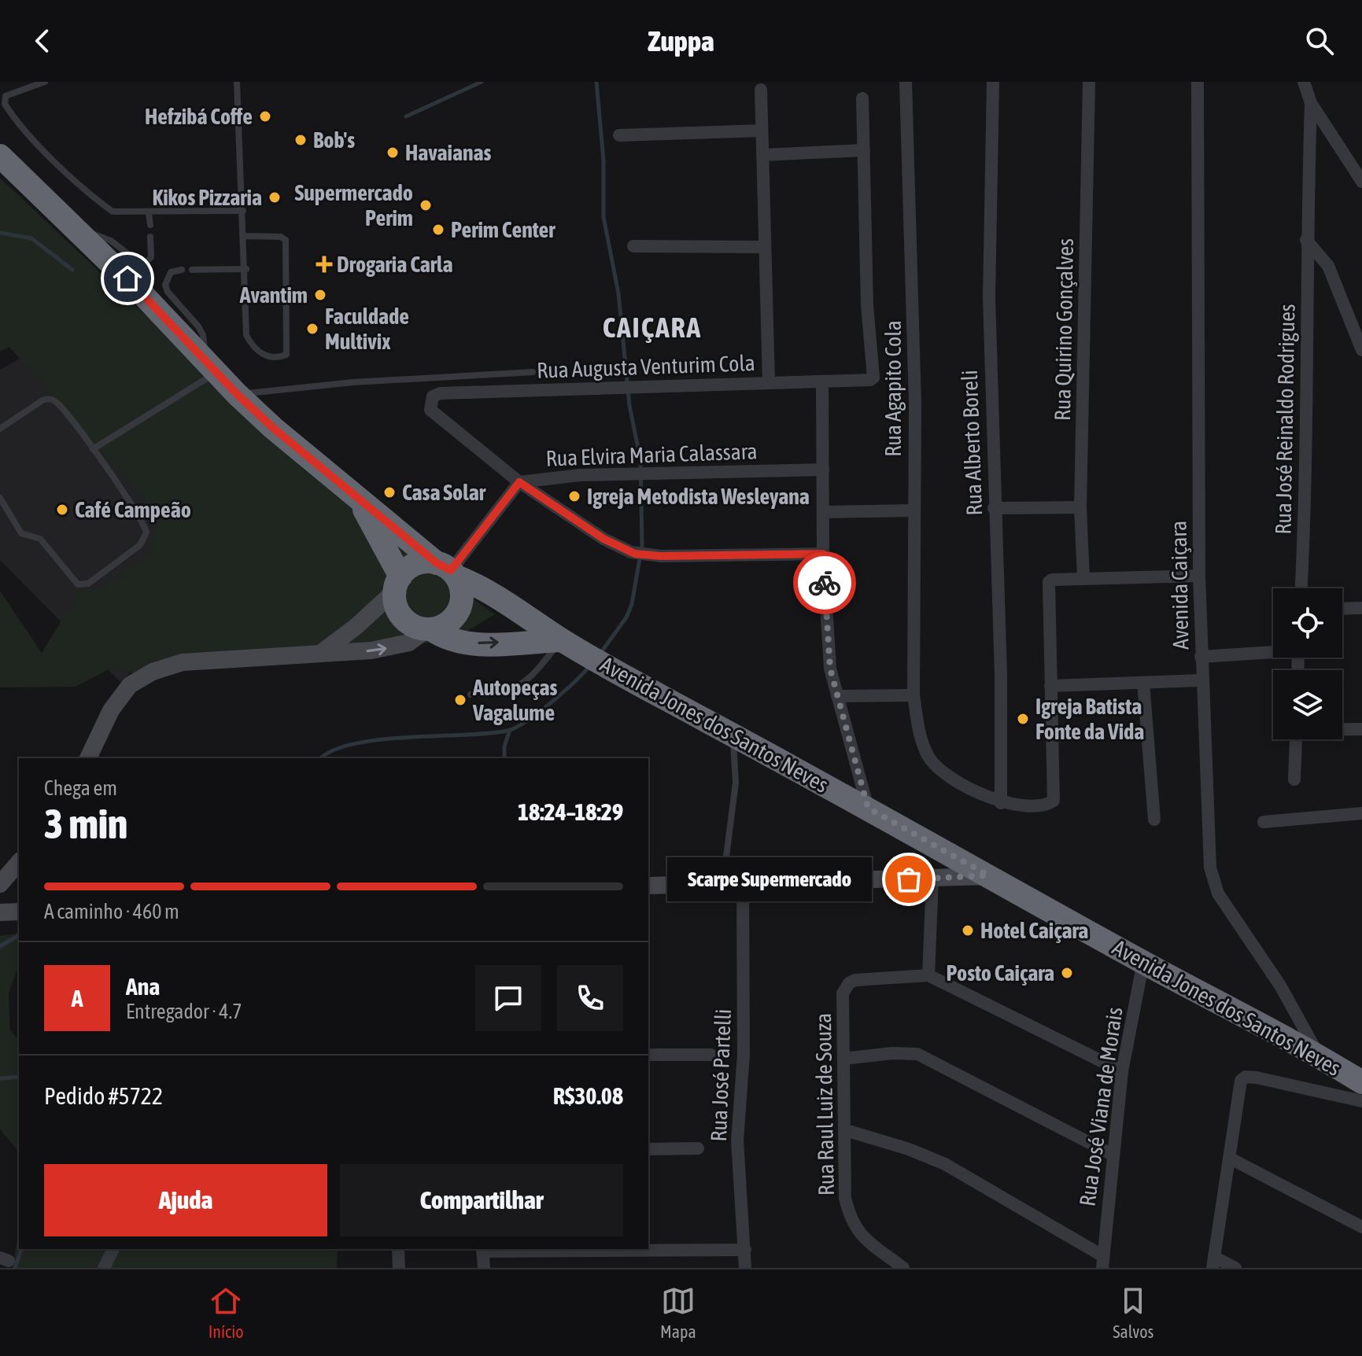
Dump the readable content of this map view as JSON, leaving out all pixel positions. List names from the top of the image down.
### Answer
{
  "streets": {
    "highway": ["Avenida Jones dos Santos Neves"],
    "street": [
      "Rua Quirino Gonçalves",
      "Rua Augusta Venturim Cola",
      "Rua Agapito Cola",
      "Rua José Reinaldo Rodrigues",
      "Rua Alberto Boreli",
      "Rua Elvira Maria Calassara",
      "Avenida Caiçara",
      "Rua José Partelli",
      "Rua Raul Luiz de Souza",
      "Rua José Viana de Morais"
    ]
  },
  "crossings": [
    ["Rua Augusta Venturim Cola", "Rua Elvira Maria Calassara"],
    ["Rua Agapito Cola", "Rua Alberto Boreli"],
    ["Rua Elvira Maria Calassara", "Avenida Jones dos Santos Neves"],
    ["Avenida Caiçara", "Avenida Jones dos Santos Neves"],
    ["Avenida Jones dos Santos Neves", "Rua José Viana de Morais"]
  ],
  "districts": ["CAIÇARA"],
  "places": {
    "other": [
      "Hefzibá Coffe",
      "Bob's",
      "Havaianas",
      "Kikos Pizzaria",
      "Supermercado Perim",
      "Perim Center",
      "Avantim",
      "Faculdade Multivix",
      "Casa Solar",
      "Igreja Metodista Wesleyana",
      "Café Campeão",
      "Autopeças Vagalume",
      "Igreja Batista Fonte da Vida",
      "Scarpe Supermercado",
      "Hotel Caiçara",
      "Posto Caiçara"
    ],
    "health": ["Drogaria Carla"]
  },
  "page": {
    "header": "Zuppa",
    "heading": ["3 min", "Chega em", "18:24–18:29"],
    "panel": [
      "Ana",
      "Entregador · 4.7",
      "Pedido #5722",
      "R$30.08"
    ],
    "bubble": "Scarpe Supermercado",
    "bar": "A caminho · 460 m",
    "round": "A",
    "buttons": ["Ajuda", "Compartilhar"],
    "tabs": ["Início", "Mapa", "Salvos"]
  }
}
